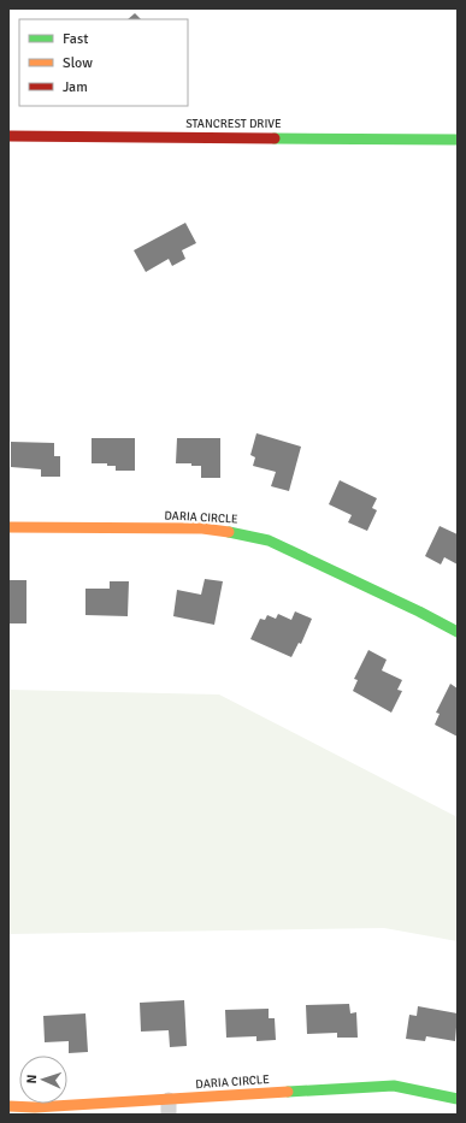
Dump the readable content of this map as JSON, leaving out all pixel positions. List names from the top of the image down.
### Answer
{
  "streets": {
    "street": ["STANCREST DRIVE", "DARIA CIRCLE"]
  },
  "legend": ["Fast", "Slow", "Jam"],
  "north": "left"
}
